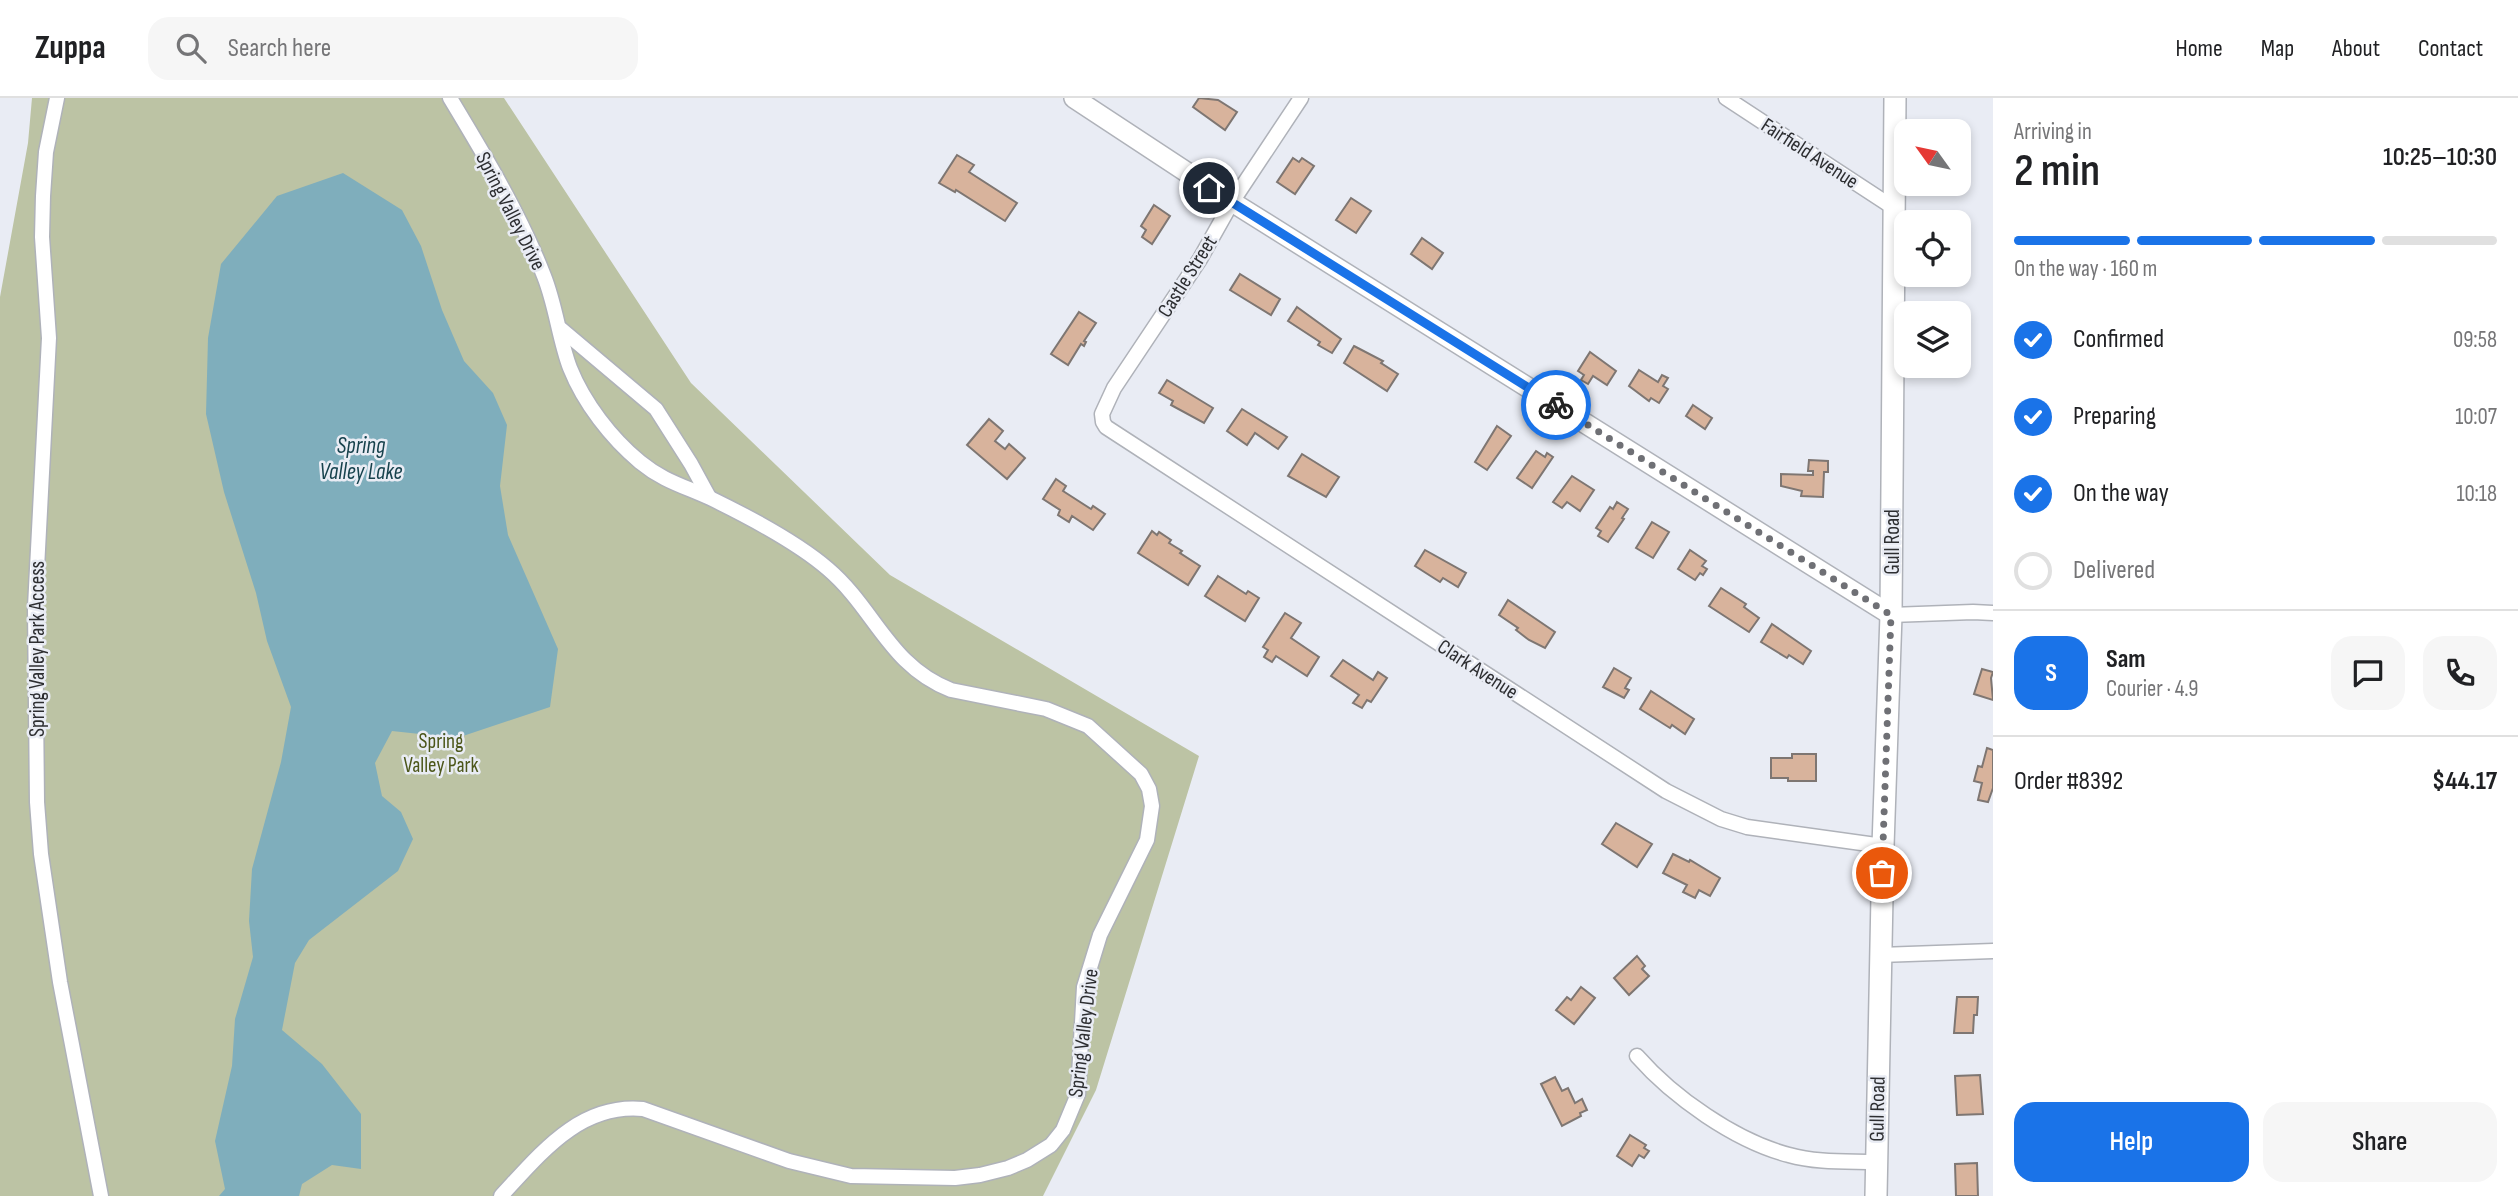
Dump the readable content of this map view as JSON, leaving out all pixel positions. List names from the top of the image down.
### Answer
{
  "streets": {
    "main road": ["Gull Road"],
    "street": [
      "Fairfield Avenue",
      "Spring Valley Drive",
      "Castle Street",
      "Spring Valley Park Access",
      "Clark Avenue"
    ]
  },
  "crossings": [
    ["Fairfield Avenue", "Gull Road"],
    ["Castle Street", "Clark Avenue"],
    ["Gull Road", "Clark Avenue"]
  ],
  "water": ["Spring Valley Lake"],
  "parks": ["Spring Valley Park"],
  "north": "top left",
  "page": {
    "header": "Zuppa",
    "search": "Search here",
    "nav": [
      "Home",
      "Map",
      "About",
      "Contact"
    ],
    "heading": ["2 min", "Arriving in", "10:25–10:30"],
    "panel": [
      "Sam",
      "Courier · 4.9",
      "Order #8392",
      "$44.17"
    ],
    "bar": "On the way · 160 m",
    "list": [
      ["Confirmed", "09:58"],
      ["Preparing", "10:07"],
      ["On the way", "10:18"],
      "Delivered"
    ],
    "round": "S",
    "buttons": ["Help", "Share"]
  }
}
